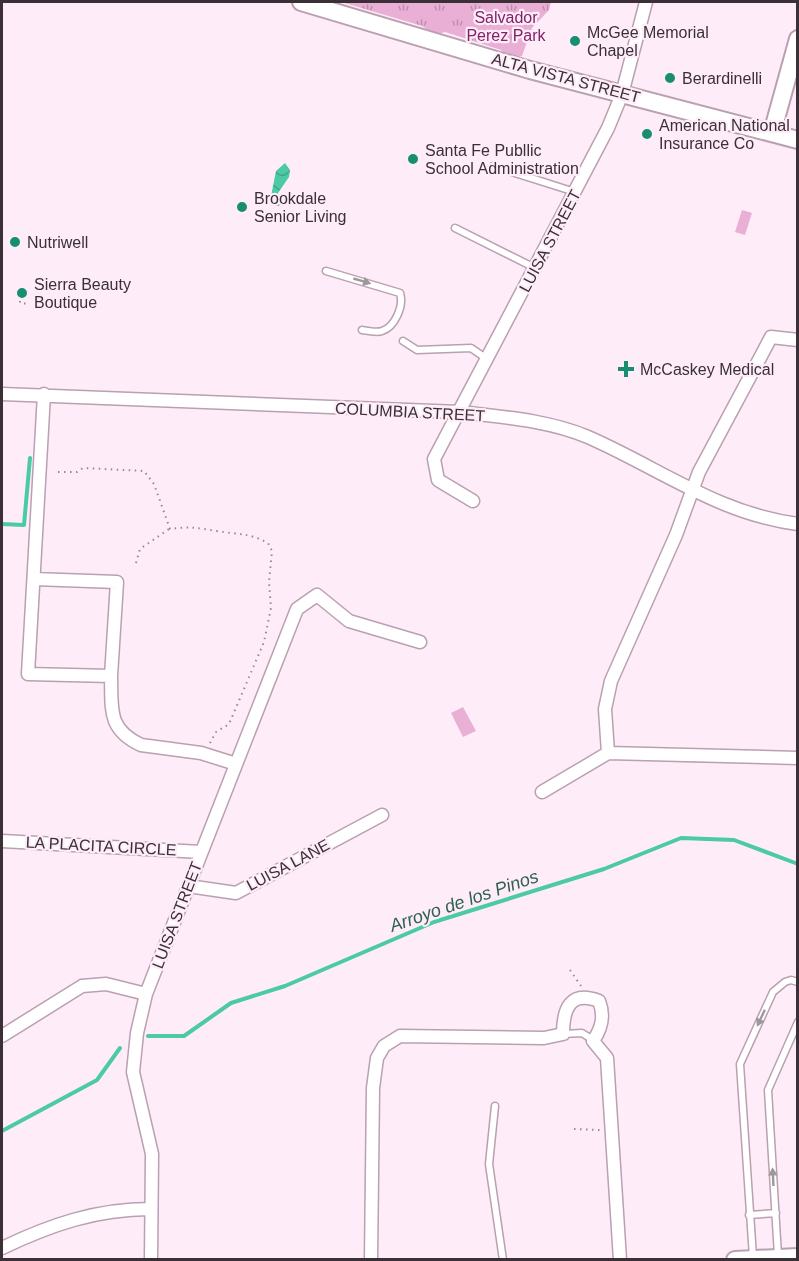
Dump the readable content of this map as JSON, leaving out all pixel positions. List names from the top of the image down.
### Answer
{
  "streets": {
    "street": [
      "ALTA VISTA STREET",
      "LUISA STREET",
      "COLUMBIA STREET",
      "LA PLACITA CIRCLE",
      "LUISA LANE"
    ]
  },
  "crossings": [
    ["ALTA VISTA STREET", "LUISA STREET"],
    ["LUISA STREET", "COLUMBIA STREET"],
    ["LUISA STREET", "LA PLACITA CIRCLE"],
    ["LUISA STREET", "LUISA LANE"]
  ],
  "water": ["Arroyo de los Pinos"],
  "parks": ["Salvador Perez Park"],
  "places": {
    "other": [
      "McGee Memorial Chapel",
      "Berardinelli",
      "American National Insurance Co",
      "Santa Fe Publlic School Administration",
      "Brookdale Senior Living",
      "Nutriwell",
      "Sierra Beauty Boutique"
    ],
    "health": ["McCaskey Medical"]
  }
}
